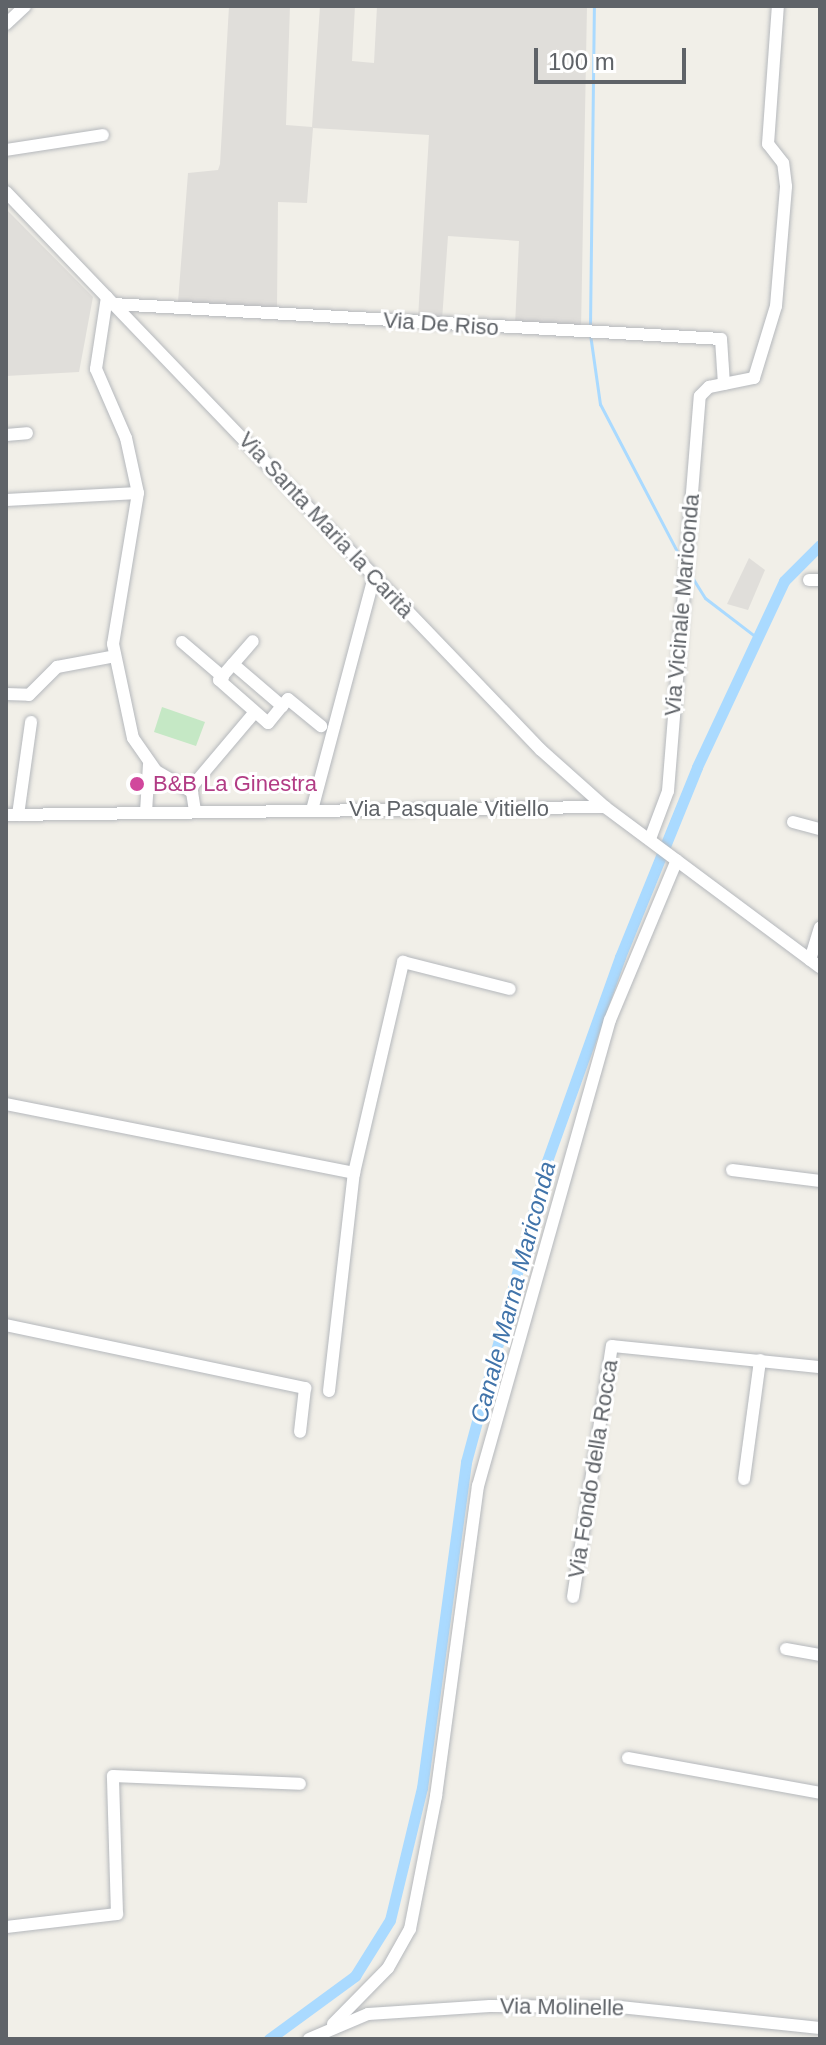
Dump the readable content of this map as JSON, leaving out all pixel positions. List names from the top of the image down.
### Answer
{
  "streets": {
    "street": [
      "Via De Riso",
      "Via Santa Maria la Carità",
      "Via Vicinale Mariconda",
      "Via Pasquale Vitiello",
      "Via Fondo della Rocca",
      "Via Molinelle"
    ]
  },
  "crossings": [
    ["Via De Riso", "Via Santa Maria la Carità"],
    ["Via De Riso", "Via Vicinale Mariconda"],
    ["Via Santa Maria la Carità", "Via Vicinale Mariconda"],
    ["Via Santa Maria la Carità", "Via Pasquale Vitiello"]
  ],
  "water": ["Canale Marna Mariconda"],
  "places": ["B&B La Ginestra"],
  "scale_bar": "100 m"
}
